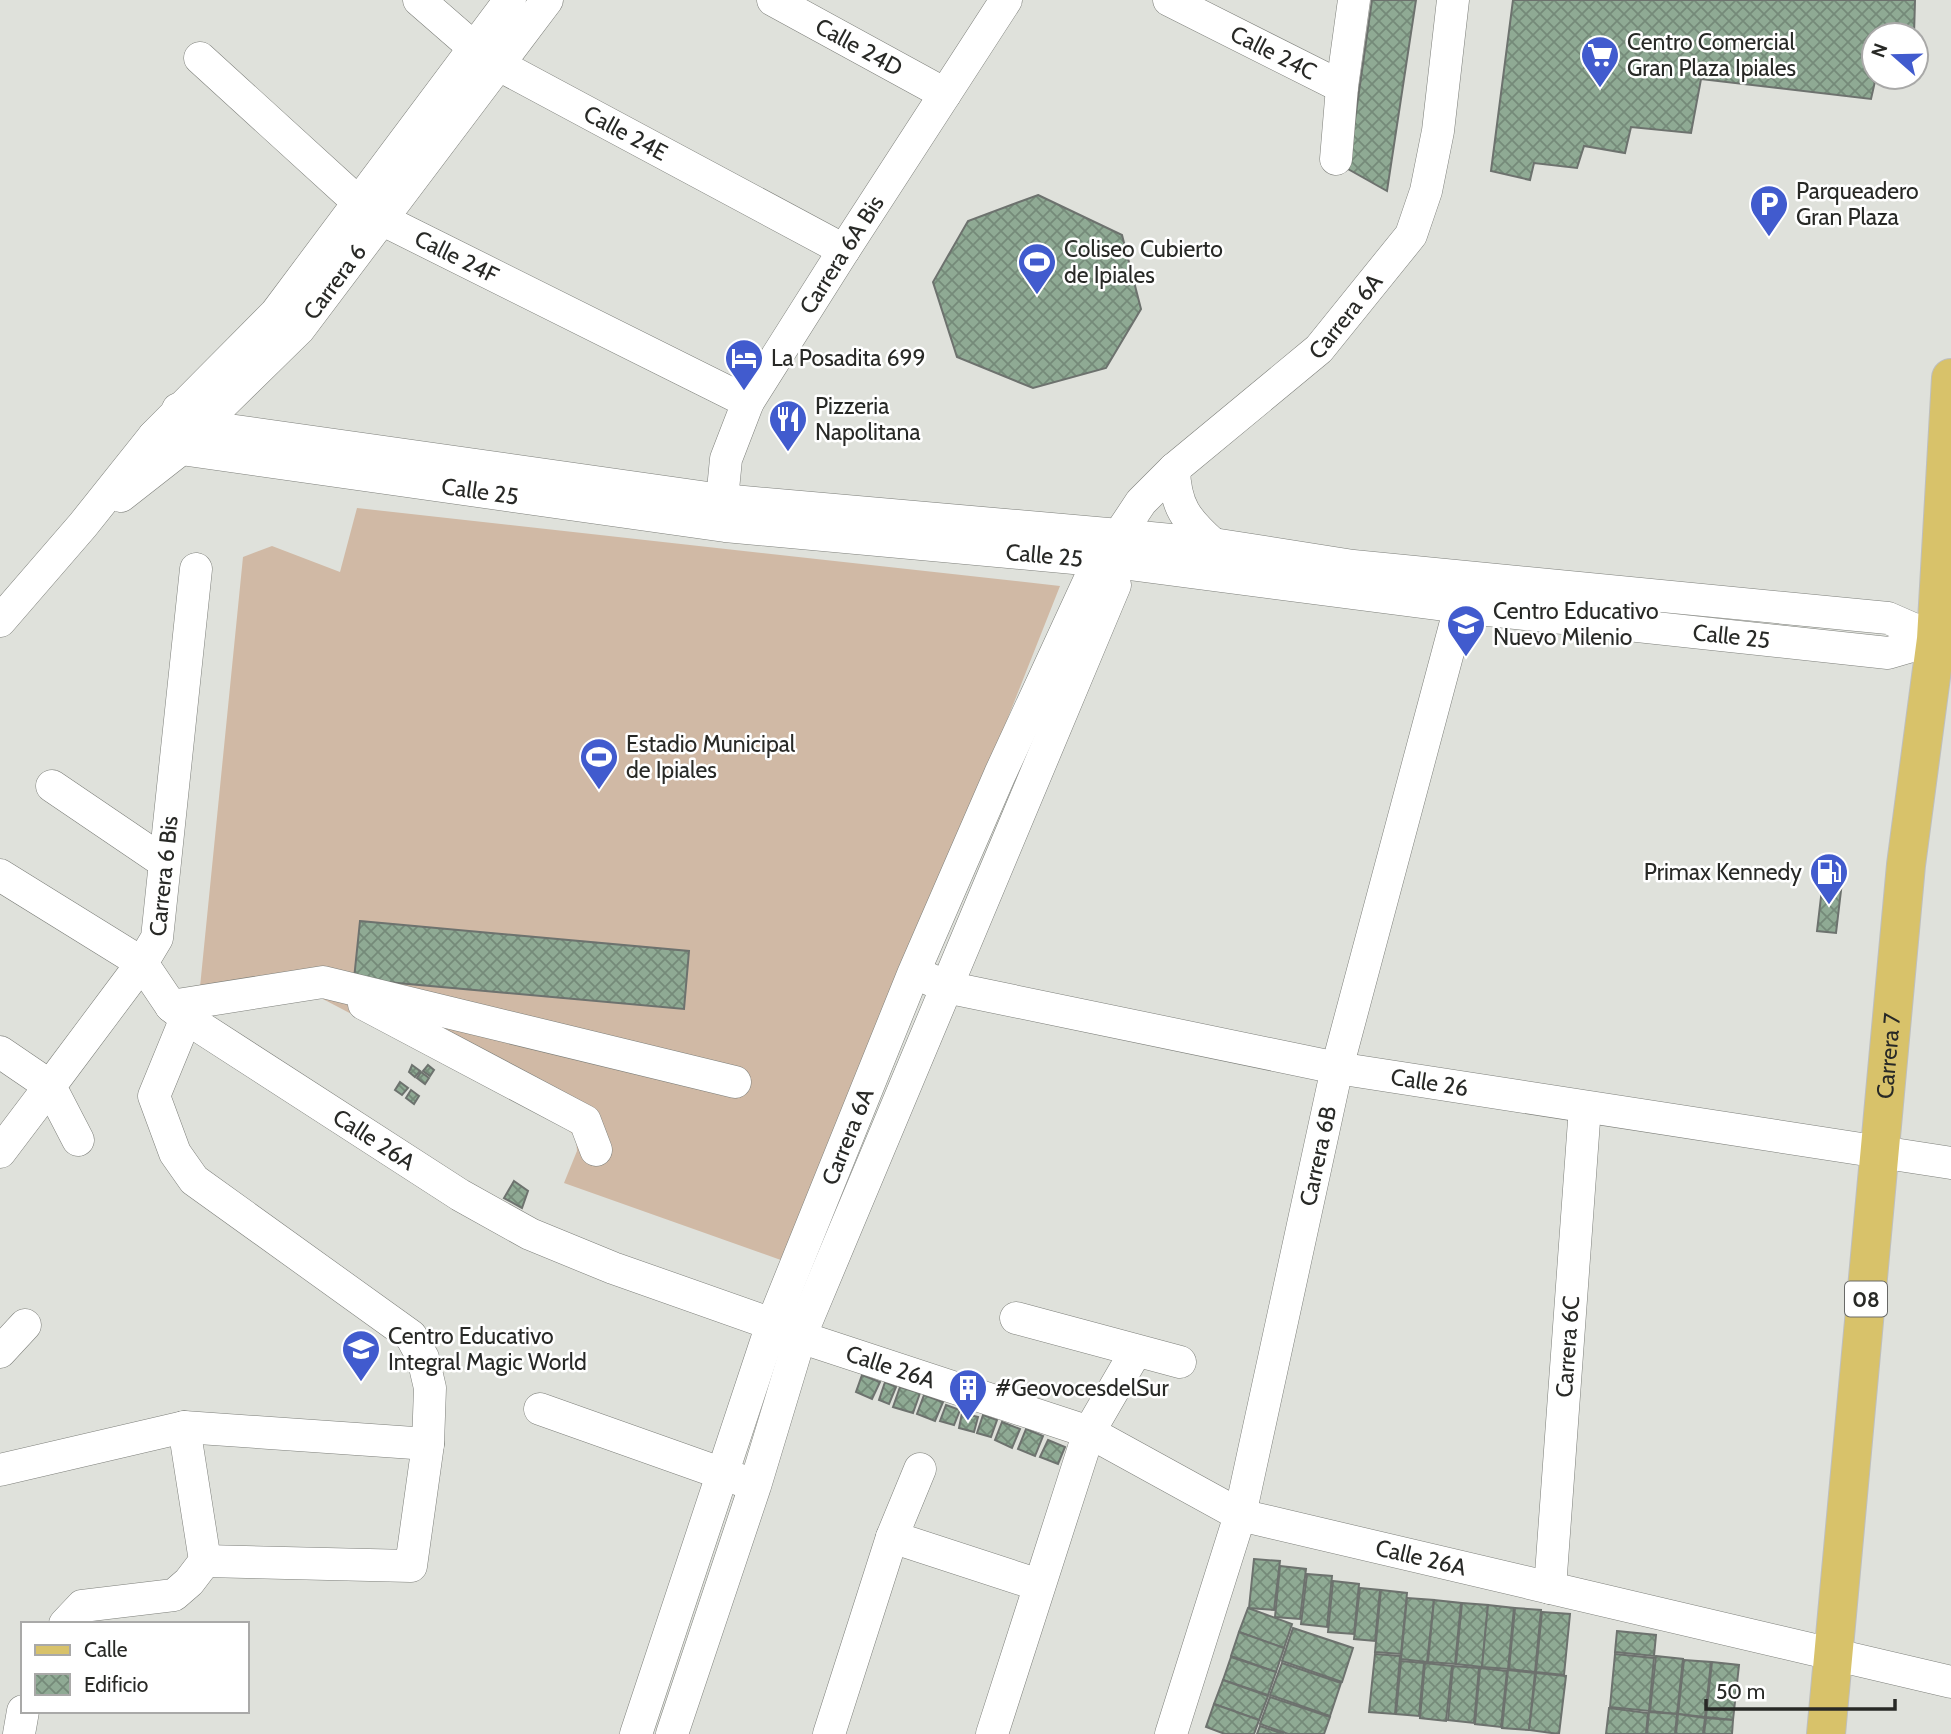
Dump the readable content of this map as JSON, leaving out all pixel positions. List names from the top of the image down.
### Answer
{
  "streets": {
    "main road": ["Carrera 7", "08"],
    "street": [
      "Calle 24D",
      "Calle 24C",
      "Calle 24E",
      "Carrera 6A Bis",
      "Calle 24F",
      "Carrera 6",
      "Carrera 6A",
      "Calle 25",
      "Carrera 6 Bis",
      "Calle 26",
      "Calle 26A",
      "Carrera 6B",
      "Carrera 6C"
    ]
  },
  "crossings": [
    ["Calle 24D", "Carrera 6A Bis"],
    ["Calle 24E", "Carrera 6A Bis"],
    ["Calle 24E", "Carrera 6"],
    ["Carrera 6A Bis", "Calle 24F"],
    ["Carrera 6A Bis", "Calle 25"],
    ["Calle 24F", "Carrera 6"],
    ["Carrera 6", "Calle 25"],
    ["Carrera 6A", "Calle 25"],
    ["Carrera 6A", "Calle 26"],
    ["Carrera 6A", "Calle 26A"],
    ["Calle 25", "Carrera 7"],
    ["Calle 25", "Carrera 6B"],
    ["Carrera 6 Bis", "Calle 26A"],
    ["Carrera 7", "Calle 26"],
    ["Carrera 7", "Calle 26A"],
    ["Calle 26", "Carrera 6B"],
    ["Calle 26", "Carrera 6C"],
    ["Calle 26A", "Carrera 6B"],
    ["Calle 26A", "Carrera 6C"]
  ],
  "places": {
    "supermarket": ["Centro Comercial Gran Plaza Ipiales"],
    "parking": ["Parqueadero Gran Plaza"],
    "sports": ["Coliseo Cubierto de Ipiales", "Estadio Municipal de Ipiales"],
    "hotel": ["La Posadita 699"],
    "restaurant": ["Pizzeria Napolitana"],
    "school or university": ["Centro Educativo Nuevo Milenio", "Centro Educativo Integral Magic World"],
    "fuel station": ["Primax Kennedy"],
    "building": ["#GeovocesdelSur"]
  },
  "legend": ["Calle", "Edificio"],
  "scale_bar": "50 m",
  "north": "left"
}
